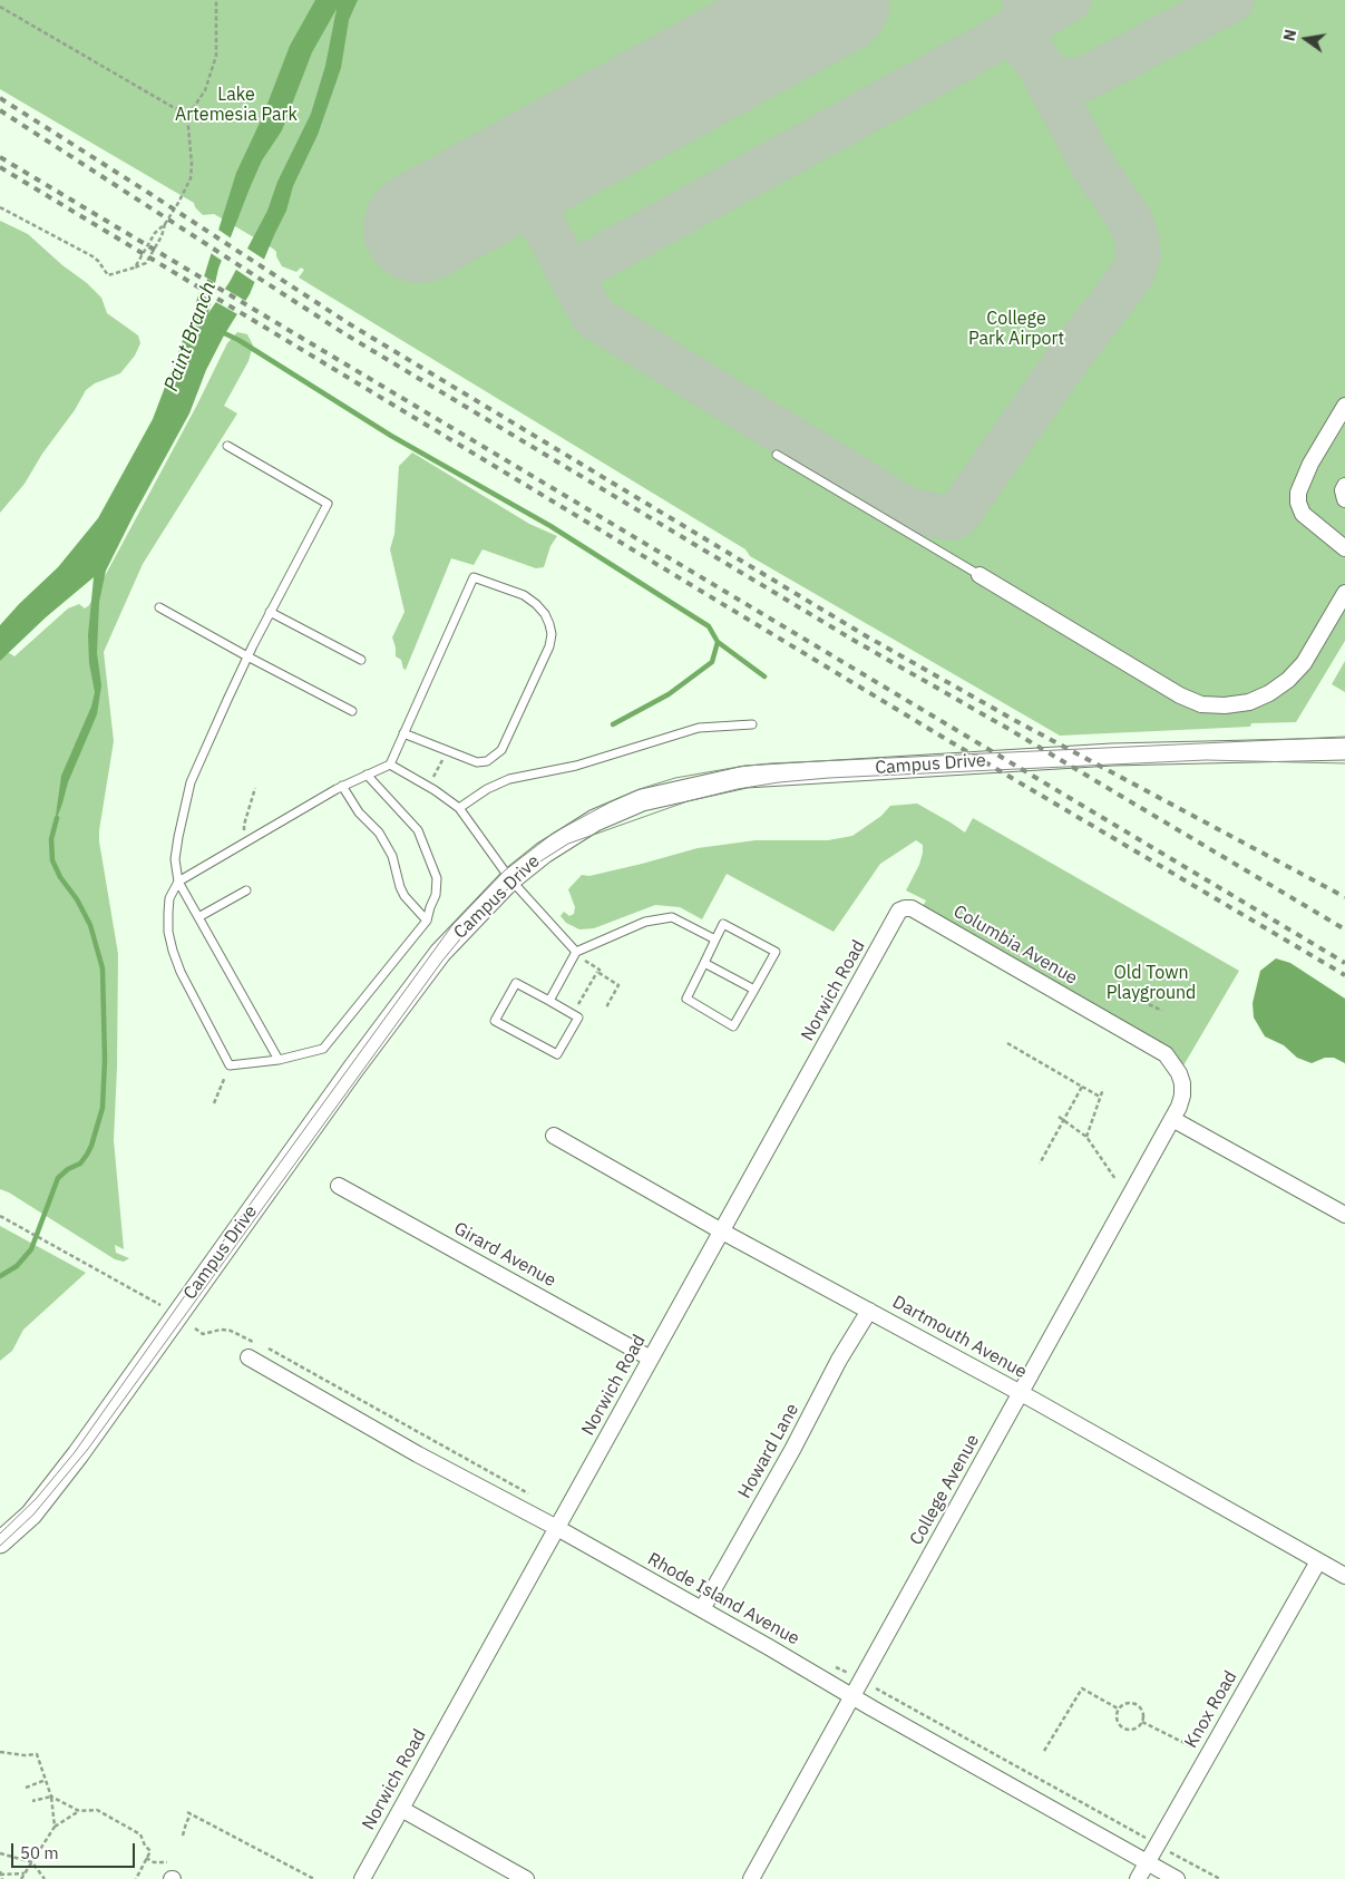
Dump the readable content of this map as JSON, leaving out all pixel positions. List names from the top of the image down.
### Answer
{
  "streets": {
    "main road": ["Campus Drive"],
    "street": [
      "Columbia Avenue",
      "Norwich Road",
      "Girard Avenue",
      "Dartmouth Avenue",
      "Howard Lane",
      "College Avenue",
      "Rhode Island Avenue",
      "Knox Road"
    ]
  },
  "crossings": [
    ["Columbia Avenue", "Norwich Road"],
    ["Columbia Avenue", "College Avenue"],
    ["Norwich Road", "Girard Avenue"],
    ["Norwich Road", "Dartmouth Avenue"],
    ["Norwich Road", "Rhode Island Avenue"],
    ["Dartmouth Avenue", "Howard Lane"],
    ["Dartmouth Avenue", "College Avenue"],
    ["Dartmouth Avenue", "Knox Road"],
    ["Howard Lane", "Rhode Island Avenue"],
    ["College Avenue", "Rhode Island Avenue"],
    ["Rhode Island Avenue", "Knox Road"]
  ],
  "water": ["Paint Branch"],
  "parks": ["Lake Artemesia Park", "College Park Airport", "Old Town Playground"],
  "scale_bar": "50 m",
  "north": "left"
}
